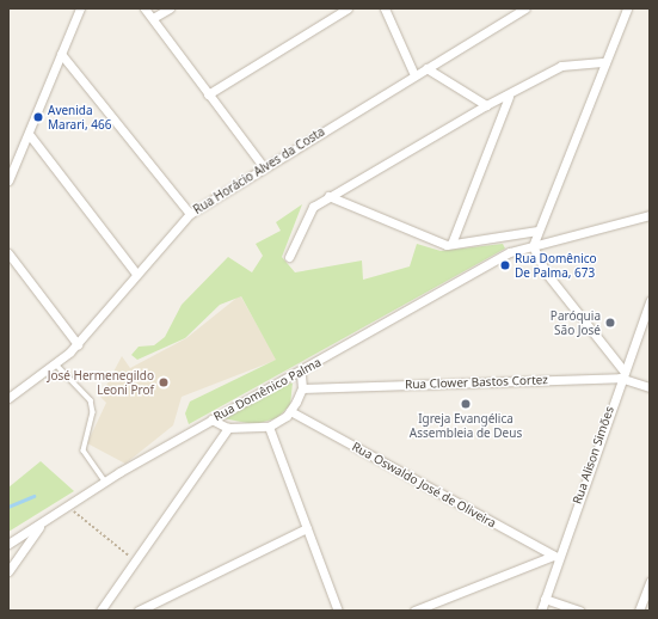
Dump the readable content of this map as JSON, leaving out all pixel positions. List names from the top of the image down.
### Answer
{
  "streets": {
    "street": [
      "Rua Horácio Alves da Costa",
      "Rua Clower Bastos Cortez",
      "Rua Domênico Palma",
      "Rua Alison Simões",
      "Rua Oswaldo José de Oliveira"
    ]
  },
  "crossings": [
    ["Rua Clower Bastos Cortez", "Rua Alison Simões"],
    ["Rua Alison Simões", "Rua Oswaldo José de Oliveira"]
  ],
  "places": [
    "Avenida Marari, 466",
    "Rua Domênico De Palma, 673",
    "Paróquia São José",
    "José Hermenegildo Leoni Prof",
    "Igreja Evangélica Assembleia de Deus"
  ]
}
